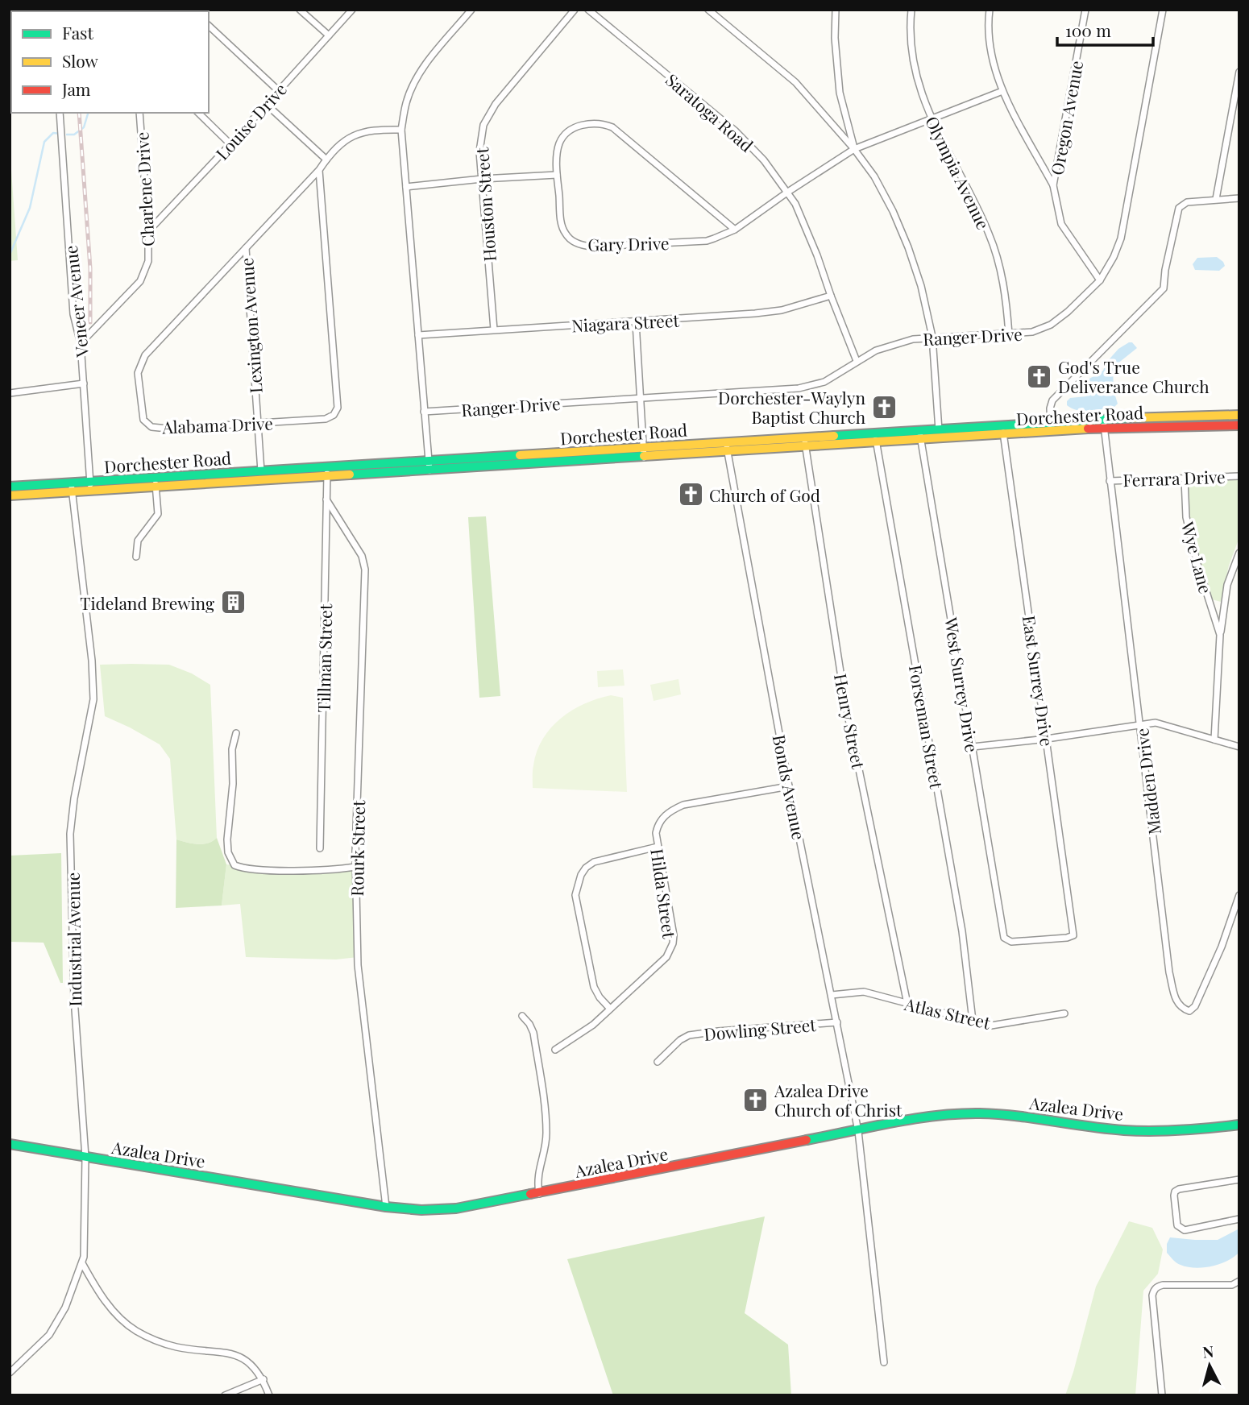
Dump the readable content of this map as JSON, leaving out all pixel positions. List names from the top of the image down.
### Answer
{
  "streets": {
    "main road": ["Dorchester Road", "Azalea Drive"],
    "street": [
      "Saratoga Road",
      "Oregon Avenue",
      "Louise Drive",
      "Olympia Avenue",
      "Charlene Drive",
      "Houston Street",
      "Gary Drive",
      "Veneer Avenue",
      "Niagara Street",
      "Lexington Avenue",
      "Ranger Drive",
      "Alabama Drive",
      "Ferrara Drive",
      "Wye Lane",
      "Tillman Street",
      "East Surrey Drive",
      "West Surrey Drive",
      "Henry Street",
      "Forseman Street",
      "Madden Drive",
      "Bonds Avenue",
      "Rourk Street",
      "Hilda Street",
      "Industrial Avenue",
      "Atlas Street",
      "Dowling Street"
    ]
  },
  "crossings": [
    ["Saratoga Road", "Gary Drive"],
    ["Saratoga Road", "Niagara Street"],
    ["Saratoga Road", "Ranger Drive"],
    ["Oregon Avenue", "Ranger Drive"],
    ["Louise Drive", "Charlene Drive"],
    ["Olympia Avenue", "Gary Drive"],
    ["Olympia Avenue", "Ranger Drive"],
    ["Charlene Drive", "Veneer Avenue"],
    ["Houston Street", "Niagara Street"],
    ["Veneer Avenue", "Dorchester Road"],
    ["Lexington Avenue", "Dorchester Road"],
    ["Lexington Avenue", "Alabama Drive"],
    ["Dorchester Road", "Tillman Street"],
    ["Dorchester Road", "East Surrey Drive"],
    ["Dorchester Road", "West Surrey Drive"],
    ["Dorchester Road", "Henry Street"],
    ["Dorchester Road", "Forseman Street"],
    ["Dorchester Road", "Madden Drive"],
    ["Dorchester Road", "Bonds Avenue"],
    ["Dorchester Road", "Industrial Avenue"],
    ["Ferrara Drive", "Wye Lane"],
    ["Ferrara Drive", "Madden Drive"],
    ["Tillman Street", "Rourk Street"],
    ["East Surrey Drive", "West Surrey Drive"],
    ["Henry Street", "Atlas Street"],
    ["Forseman Street", "Atlas Street"],
    ["Bonds Avenue", "Hilda Street"],
    ["Bonds Avenue", "Atlas Street"],
    ["Bonds Avenue", "Dowling Street"],
    ["Bonds Avenue", "Azalea Drive"],
    ["Rourk Street", "Azalea Drive"],
    ["Industrial Avenue", "Azalea Drive"]
  ],
  "places": {
    "church": [
      "God's True Deliverance Church",
      "Dorchester-Waylyn Baptist Church",
      "Church of God",
      "Azalea Drive Church of Christ"
    ],
    "building": ["Tideland Brewing"]
  },
  "legend": ["Fast", "Slow", "Jam"],
  "scale_bar": "100 m",
  "north": "top"
}
